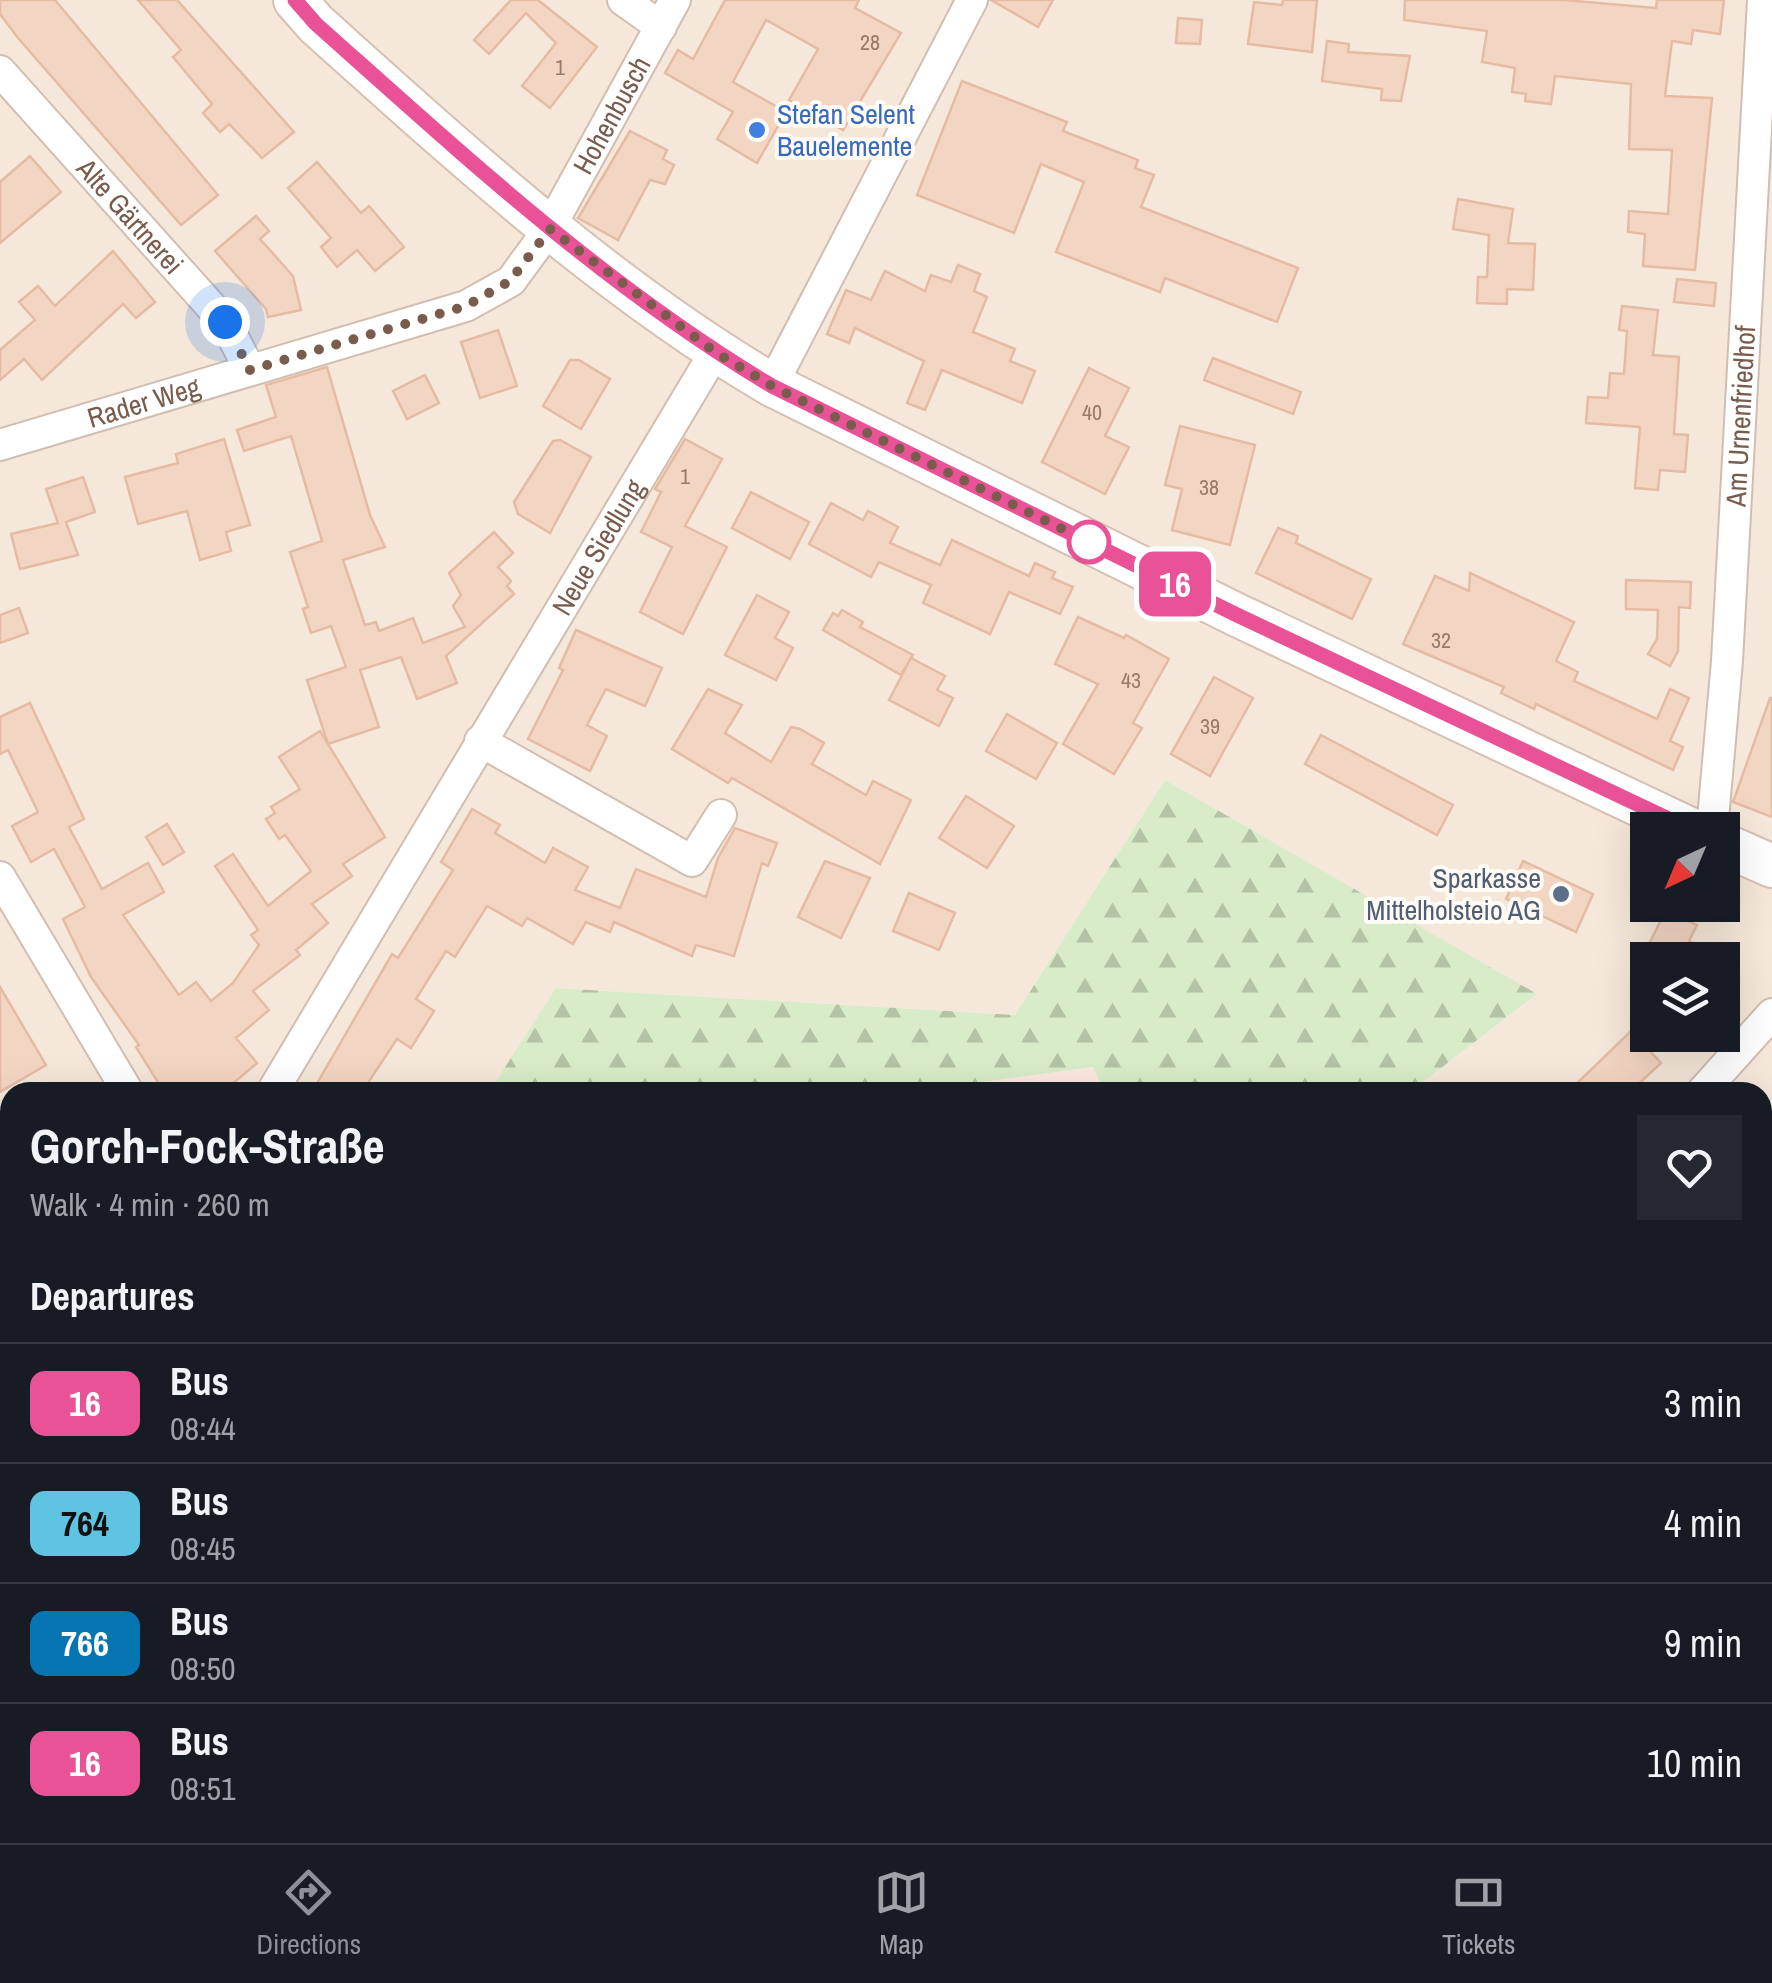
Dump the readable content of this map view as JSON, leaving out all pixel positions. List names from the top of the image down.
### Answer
{
  "streets": {
    "street": [
      "Hohenbusch",
      "Alte Gärtnerei",
      "Rader Weg",
      "Am Urnenfriedhof",
      "Neue Siedlung"
    ]
  },
  "crossings": [
    ["Hohenbusch", "Rader Weg"],
    ["Alte Gärtnerei", "Rader Weg"]
  ],
  "places": ["Stefan Selent Bauelemente", "Sparkasse Mittelholsteio AG"],
  "lines": ["bus line 16"],
  "house_numbers": [
    "28",
    "1",
    "40",
    "1",
    "38",
    "32",
    "43",
    "39"
  ],
  "north": "bottom left",
  "page": {
    "on_map": "16",
    "heading": [
      ["Gorch-Fock-Straße", "Walk · 4 min · 260 m"],
      "Departures"
    ],
    "list": [
      {
        "mark": "16",
        "name": "Bus",
        "note": "08:44",
        "value": "3 min"
      },
      {
        "mark": "764",
        "name": "Bus",
        "note": "08:45",
        "value": "4 min"
      },
      {
        "mark": "766",
        "name": "Bus",
        "note": "08:50",
        "value": "9 min"
      },
      {
        "mark": "16",
        "name": "Bus",
        "note": "08:51",
        "value": "10 min"
      }
    ],
    "tabs": ["Directions", "Map", "Tickets"]
  }
}
